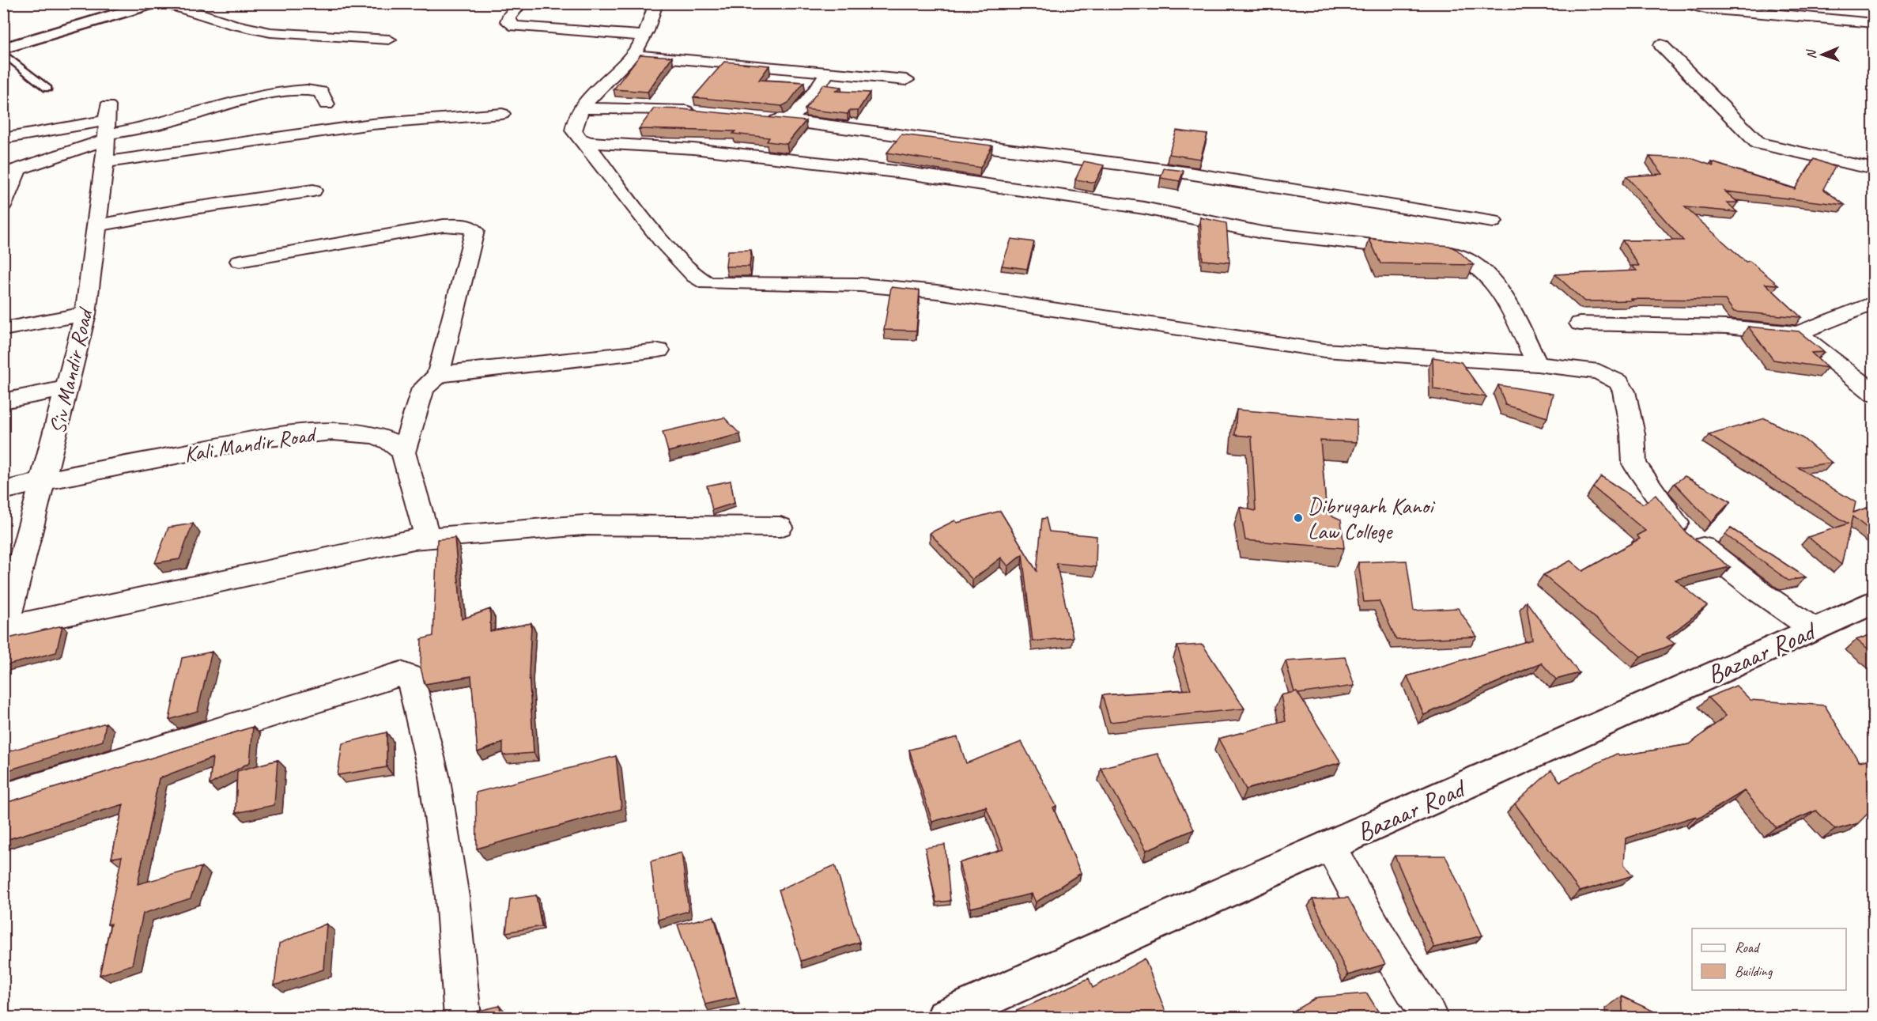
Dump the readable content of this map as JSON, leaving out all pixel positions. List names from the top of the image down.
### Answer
{
  "streets": {
    "street": ["Siv Mandir Road", "Kali Mandir Road", "Bazaar Road"]
  },
  "crossings": [
    ["Siv Mandir Road", "Kali Mandir Road"]
  ],
  "places": ["Dibrugarh Kanoi Law College"],
  "legend": ["Road", "Building"],
  "north": "left"
}
